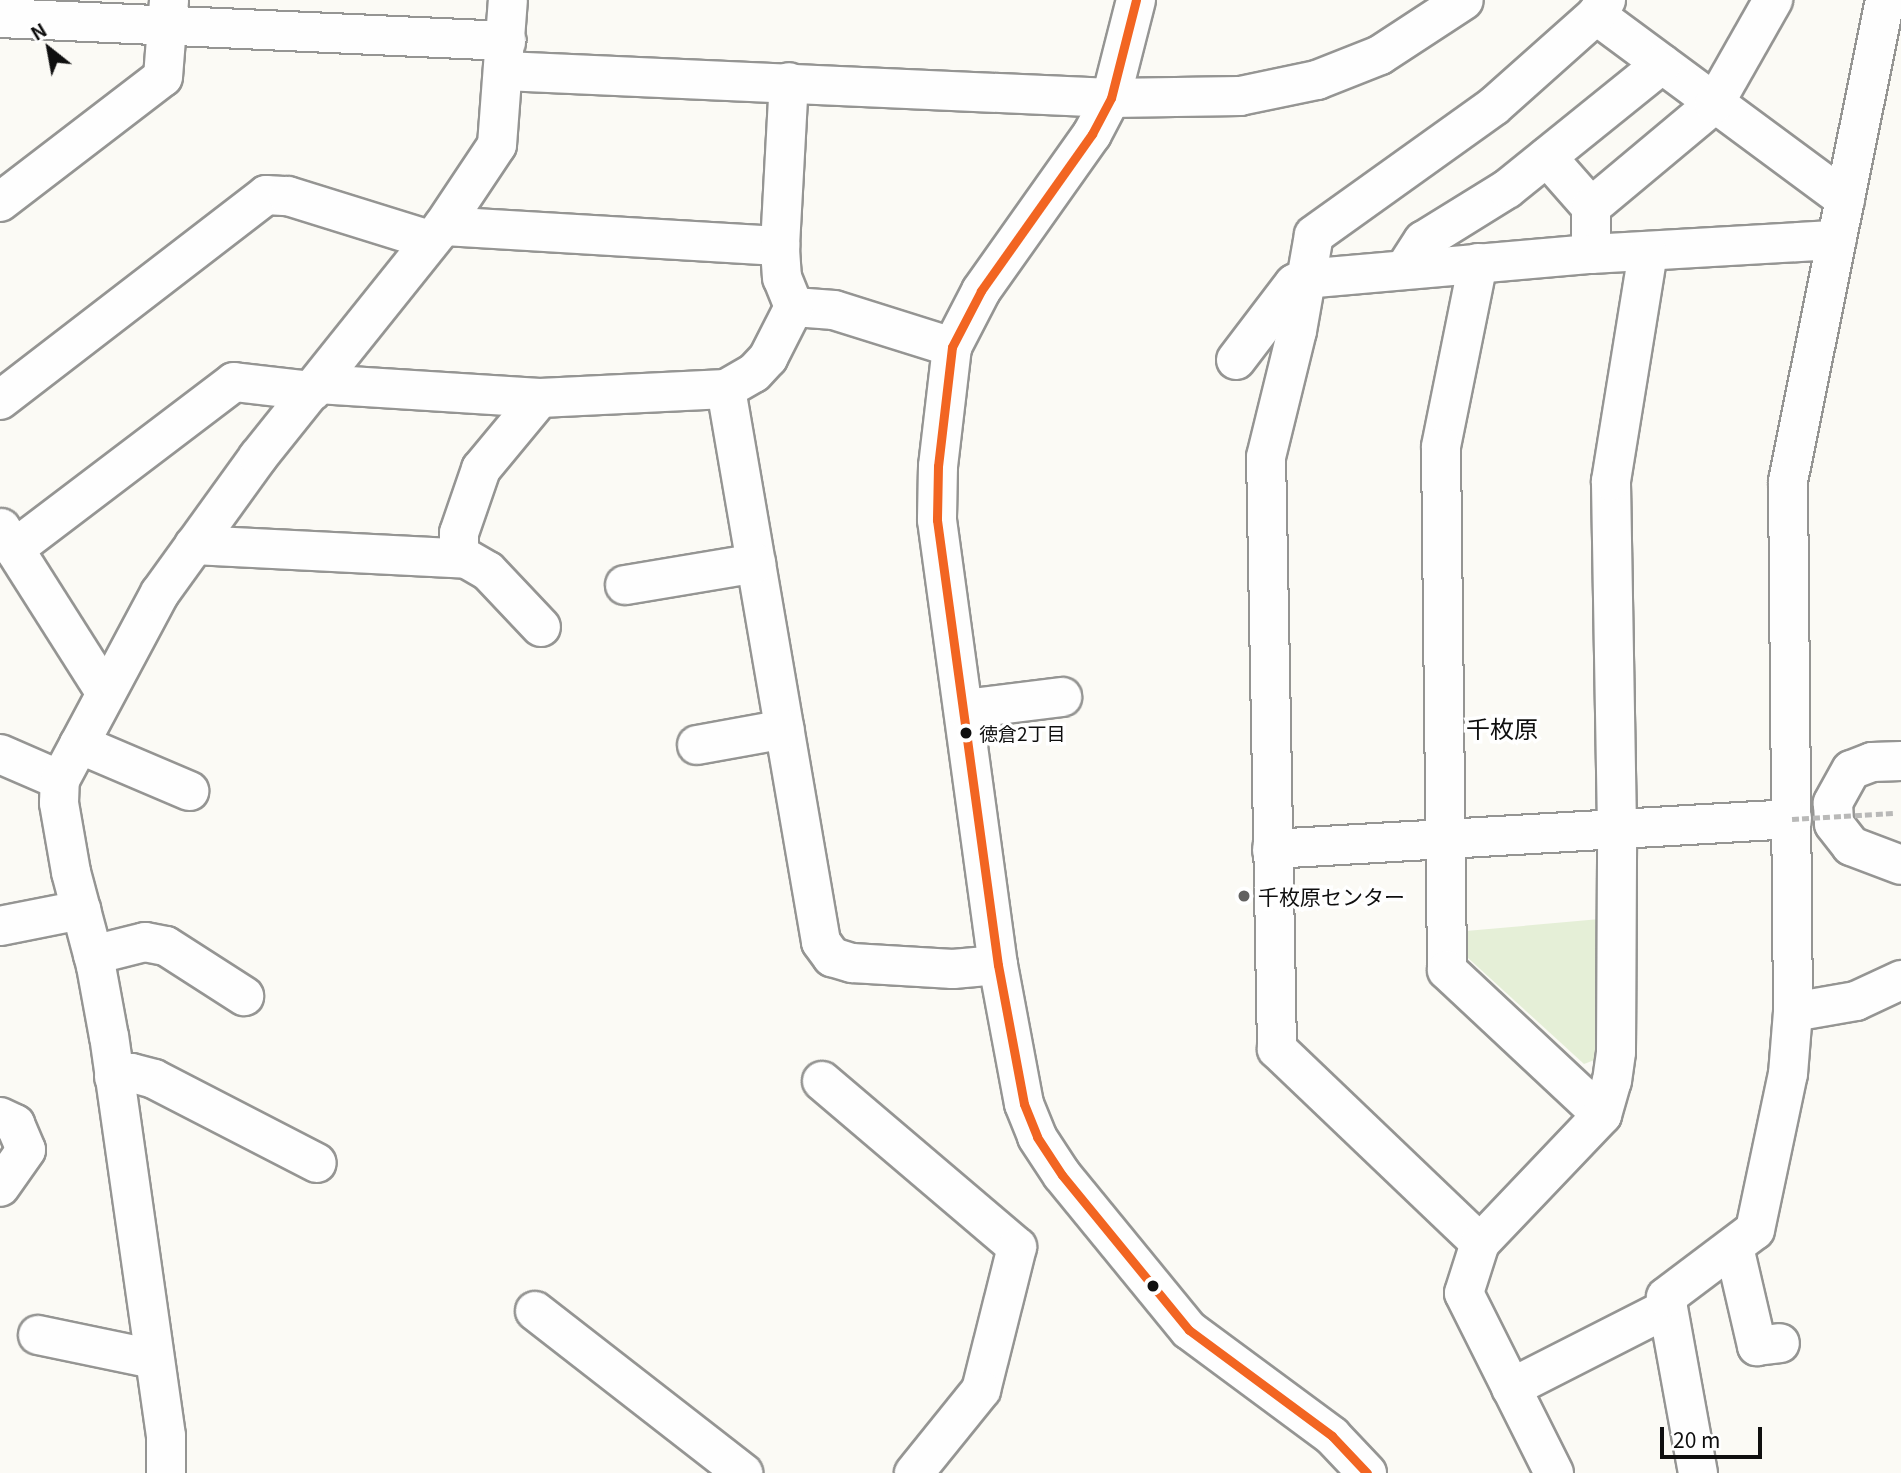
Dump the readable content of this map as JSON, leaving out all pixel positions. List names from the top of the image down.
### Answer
{
  "districts": ["千枚原"],
  "places": ["徳倉2丁目", "千枚原センター"],
  "scale_bar": "20 m",
  "north": "top left"
}
